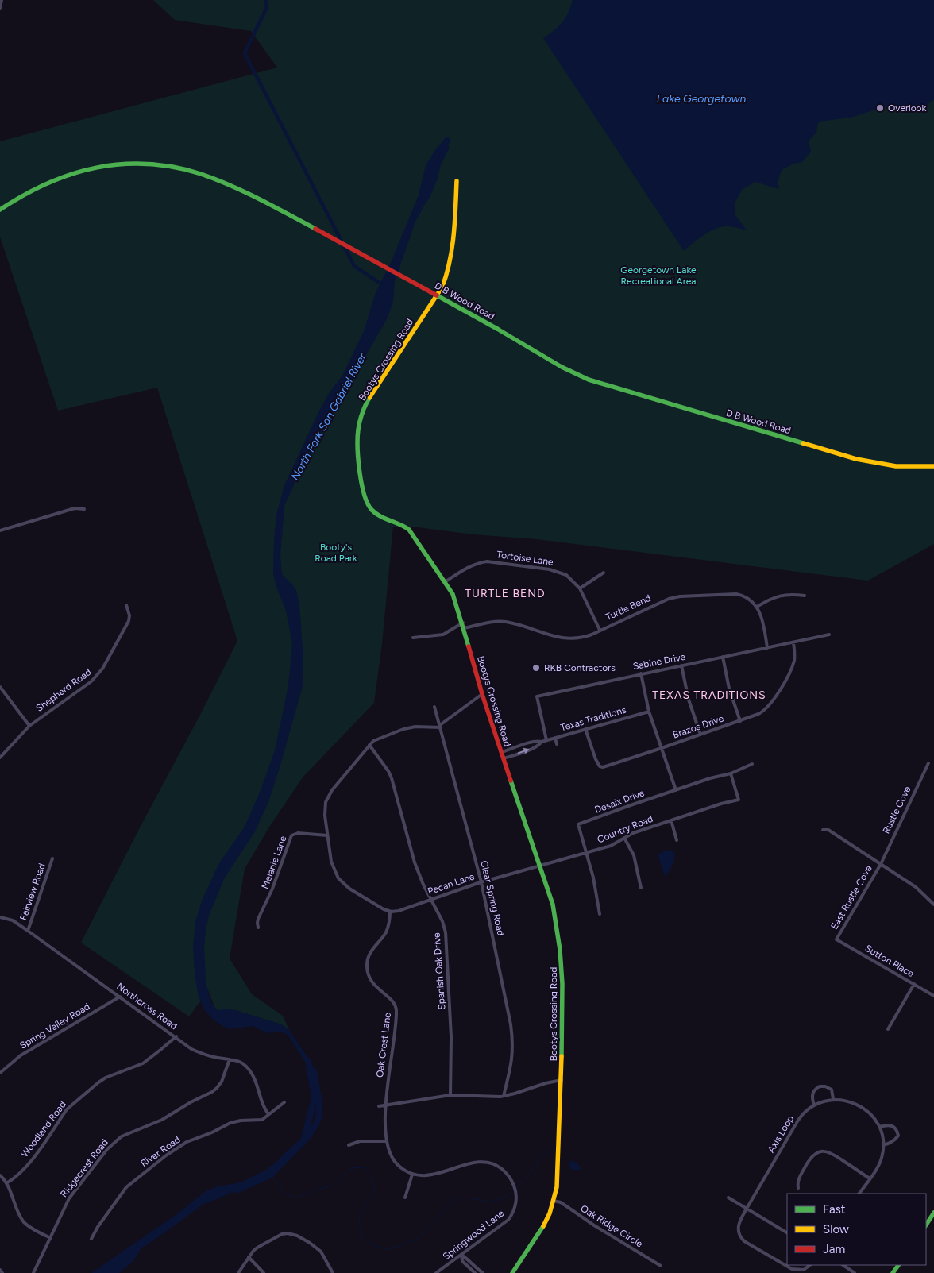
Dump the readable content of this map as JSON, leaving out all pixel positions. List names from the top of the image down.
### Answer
{
  "streets": {
    "street": [
      "D B Wood Road",
      "Bootys Crossing Road",
      "Tortoise Lane",
      "Turtle Bend",
      "Sabine Drive",
      "Shepherd Road",
      "Texas Traditions",
      "Brazos Drive",
      "Desaix Drive",
      "Rustle Cove",
      "Country Road",
      "Melanie Lane",
      "Pecan Lane",
      "Fairview Road",
      "East Rustle Cove",
      "Clear Spring Road",
      "Sutton Place",
      "Spanish Oak Drive",
      "Northcross Road",
      "Spring Valley Road",
      "Oak Crest Lane",
      "Woodland Road",
      "Axis Loop",
      "River Road",
      "Ridgecrest Road",
      "Oak Ridge Circle",
      "Springwood Lane"
    ]
  },
  "crossings": [
    ["Bootys Crossing Road", "Tortoise Lane"],
    ["Bootys Crossing Road", "Turtle Bend"],
    ["Bootys Crossing Road", "Texas Traditions"],
    ["Bootys Crossing Road", "Country Road"],
    ["Bootys Crossing Road", "Pecan Lane"],
    ["Bootys Crossing Road", "Oak Ridge Circle"],
    ["Tortoise Lane", "Turtle Bend"],
    ["Sabine Drive", "Texas Traditions"],
    ["Sabine Drive", "Brazos Drive"],
    ["Texas Traditions", "Brazos Drive"],
    ["Desaix Drive", "Country Road"],
    ["Rustle Cove", "East Rustle Cove"],
    ["Country Road", "Pecan Lane"],
    ["Pecan Lane", "Clear Spring Road"],
    ["Pecan Lane", "Spanish Oak Drive"],
    ["Pecan Lane", "Oak Crest Lane"],
    ["Fairview Road", "Northcross Road"],
    ["East Rustle Cove", "Sutton Place"],
    ["Northcross Road", "Spring Valley Road"],
    ["Northcross Road", "Woodland Road"],
    ["Northcross Road", "River Road"],
    ["Northcross Road", "Ridgecrest Road"]
  ],
  "districts": ["TURTLE BEND", "TEXAS TRADITIONS"],
  "water": ["Lake Georgetown", "North Fork San Gabriel River"],
  "parks": ["Georgetown Lake Recreational Area", "Booty's Road Park"],
  "places": ["Overlook", "RKB Contractors"],
  "legend": ["Fast", "Slow", "Jam"]
}
